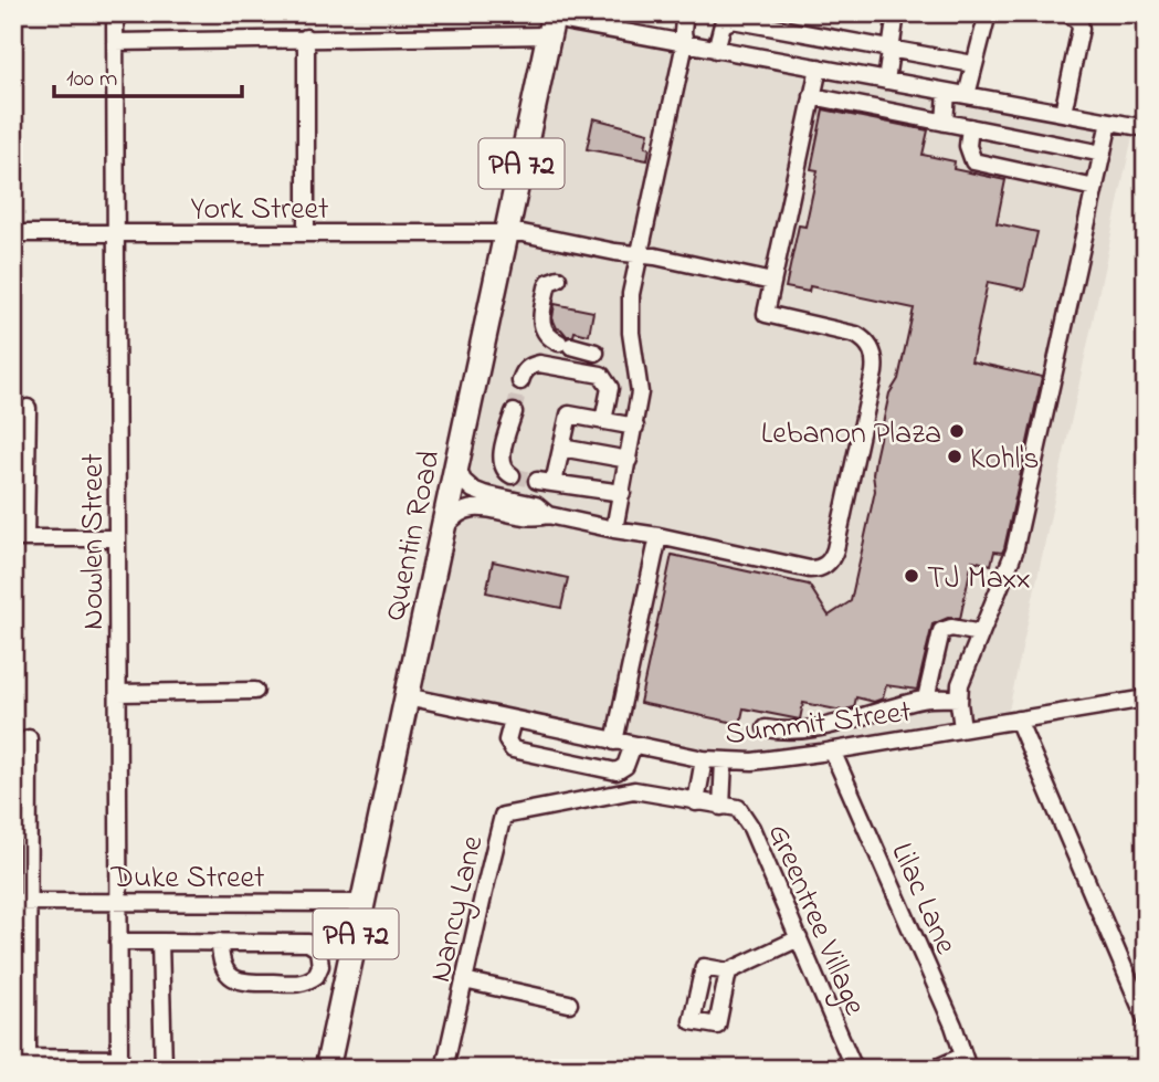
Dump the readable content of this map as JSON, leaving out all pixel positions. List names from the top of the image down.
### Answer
{
  "streets": {
    "highway": ["PA 72", "Quentin Road"],
    "street": [
      "York Street",
      "Nowlen Street",
      "Summit Street",
      "Duke Street",
      "Lilac Lane",
      "Nancy Lane",
      "Greentree Village"
    ]
  },
  "crossings": [
    ["York Street", "Quentin Road"],
    ["York Street", "Nowlen Street"],
    ["Quentin Road", "Summit Street"],
    ["Quentin Road", "Duke Street"],
    ["Nowlen Street", "Duke Street"],
    ["Summit Street", "Lilac Lane"],
    ["Nancy Lane", "Greentree Village"]
  ],
  "places": ["Lebanon Plaza", "Kohl's", "TJ Maxx"],
  "scale_bar": "100 m"
}
